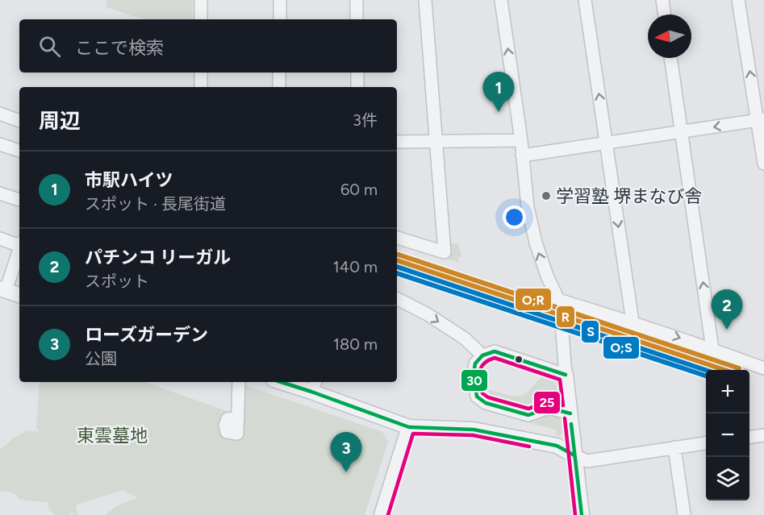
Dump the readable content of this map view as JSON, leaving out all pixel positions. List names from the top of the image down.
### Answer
{
  "parks": ["東雲墓地"],
  "places": ["学習塾 堺まなび舎"],
  "lines": [
    "transit line O;R",
    "transit line R",
    "transit line S",
    "transit line O;S",
    "transit line 30",
    "transit line 25"
  ],
  "north": "left",
  "page": {
    "search": "ここで検索",
    "pins": ["1", "2", "3"],
    "heading": ["周辺", "3件"],
    "list": [
      {
        "mark": "1",
        "name": "市駅ハイツ",
        "note": "スポット · 長尾街道",
        "value": "60 m"
      },
      {
        "mark": "2",
        "name": "パチンコ リーガル",
        "note": "スポット",
        "value": "140 m"
      },
      {
        "mark": "3",
        "name": "ローズガーデン",
        "note": "公園",
        "value": "180 m"
      }
    ],
    "map_buttons": ["+", "−"]
  }
}
